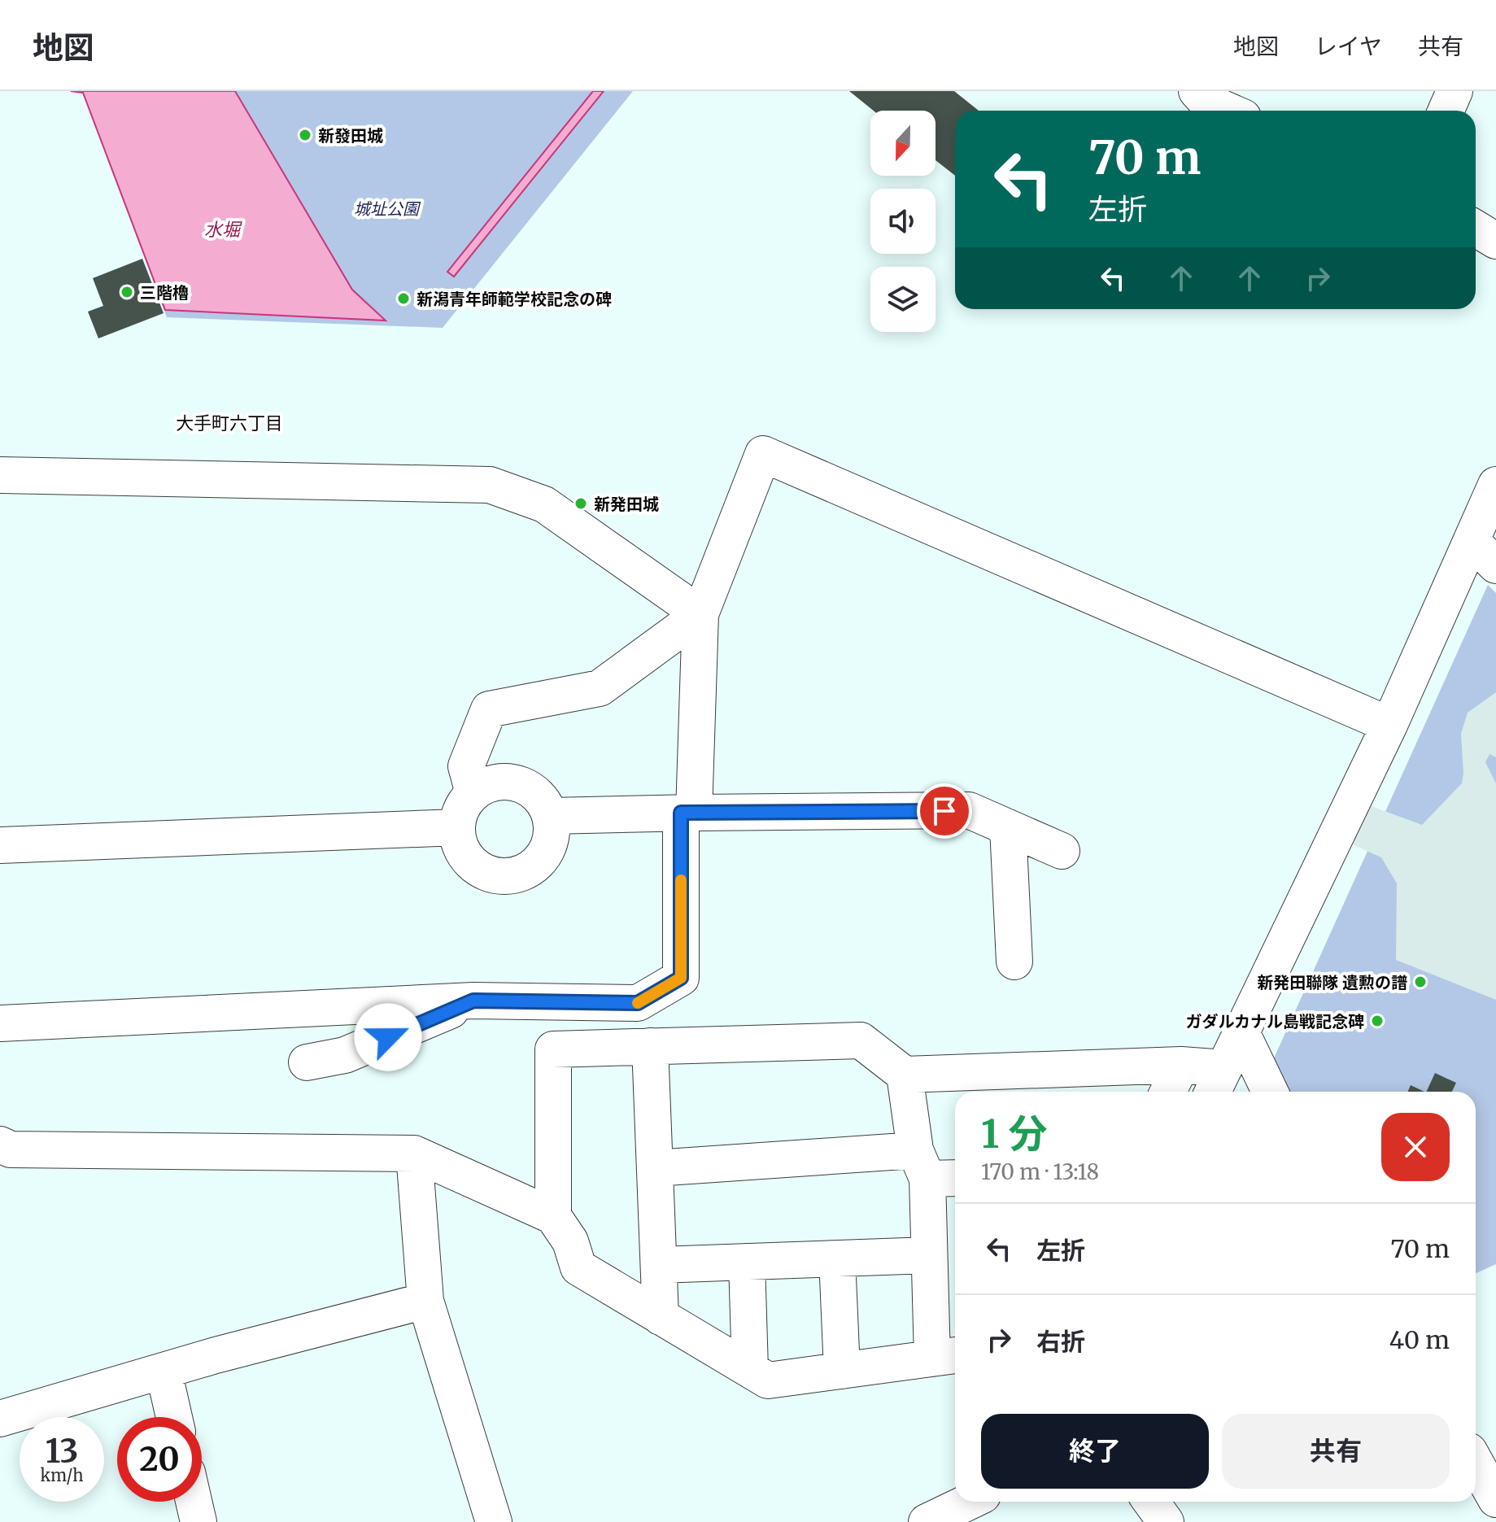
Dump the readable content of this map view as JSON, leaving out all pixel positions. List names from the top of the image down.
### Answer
{
  "districts": ["大手町六丁目"],
  "water": ["水堀"],
  "parks": ["城址公園"],
  "places": [
    "新發田城",
    "三階櫓",
    "新潟青年師範学校記念の碑",
    "新発田城",
    "新発田聯隊 遺勲の譜",
    "ガダルカナル島戦記念碑"
  ],
  "north": "bottom",
  "page": {
    "header": "地図",
    "nav": ["地図", "レイヤ", "共有"],
    "turn": ["70 m", "左折"],
    "heading": ["1 分", "170 m · 13:18"],
    "list": [
      {
        "name": "左折",
        "value": "70 m"
      },
      {
        "name": "右折",
        "value": "40 m"
      }
    ],
    "buttons": ["終了", "共有"],
    "speed": "13 km/h",
    "limit": "20"
  }
}
